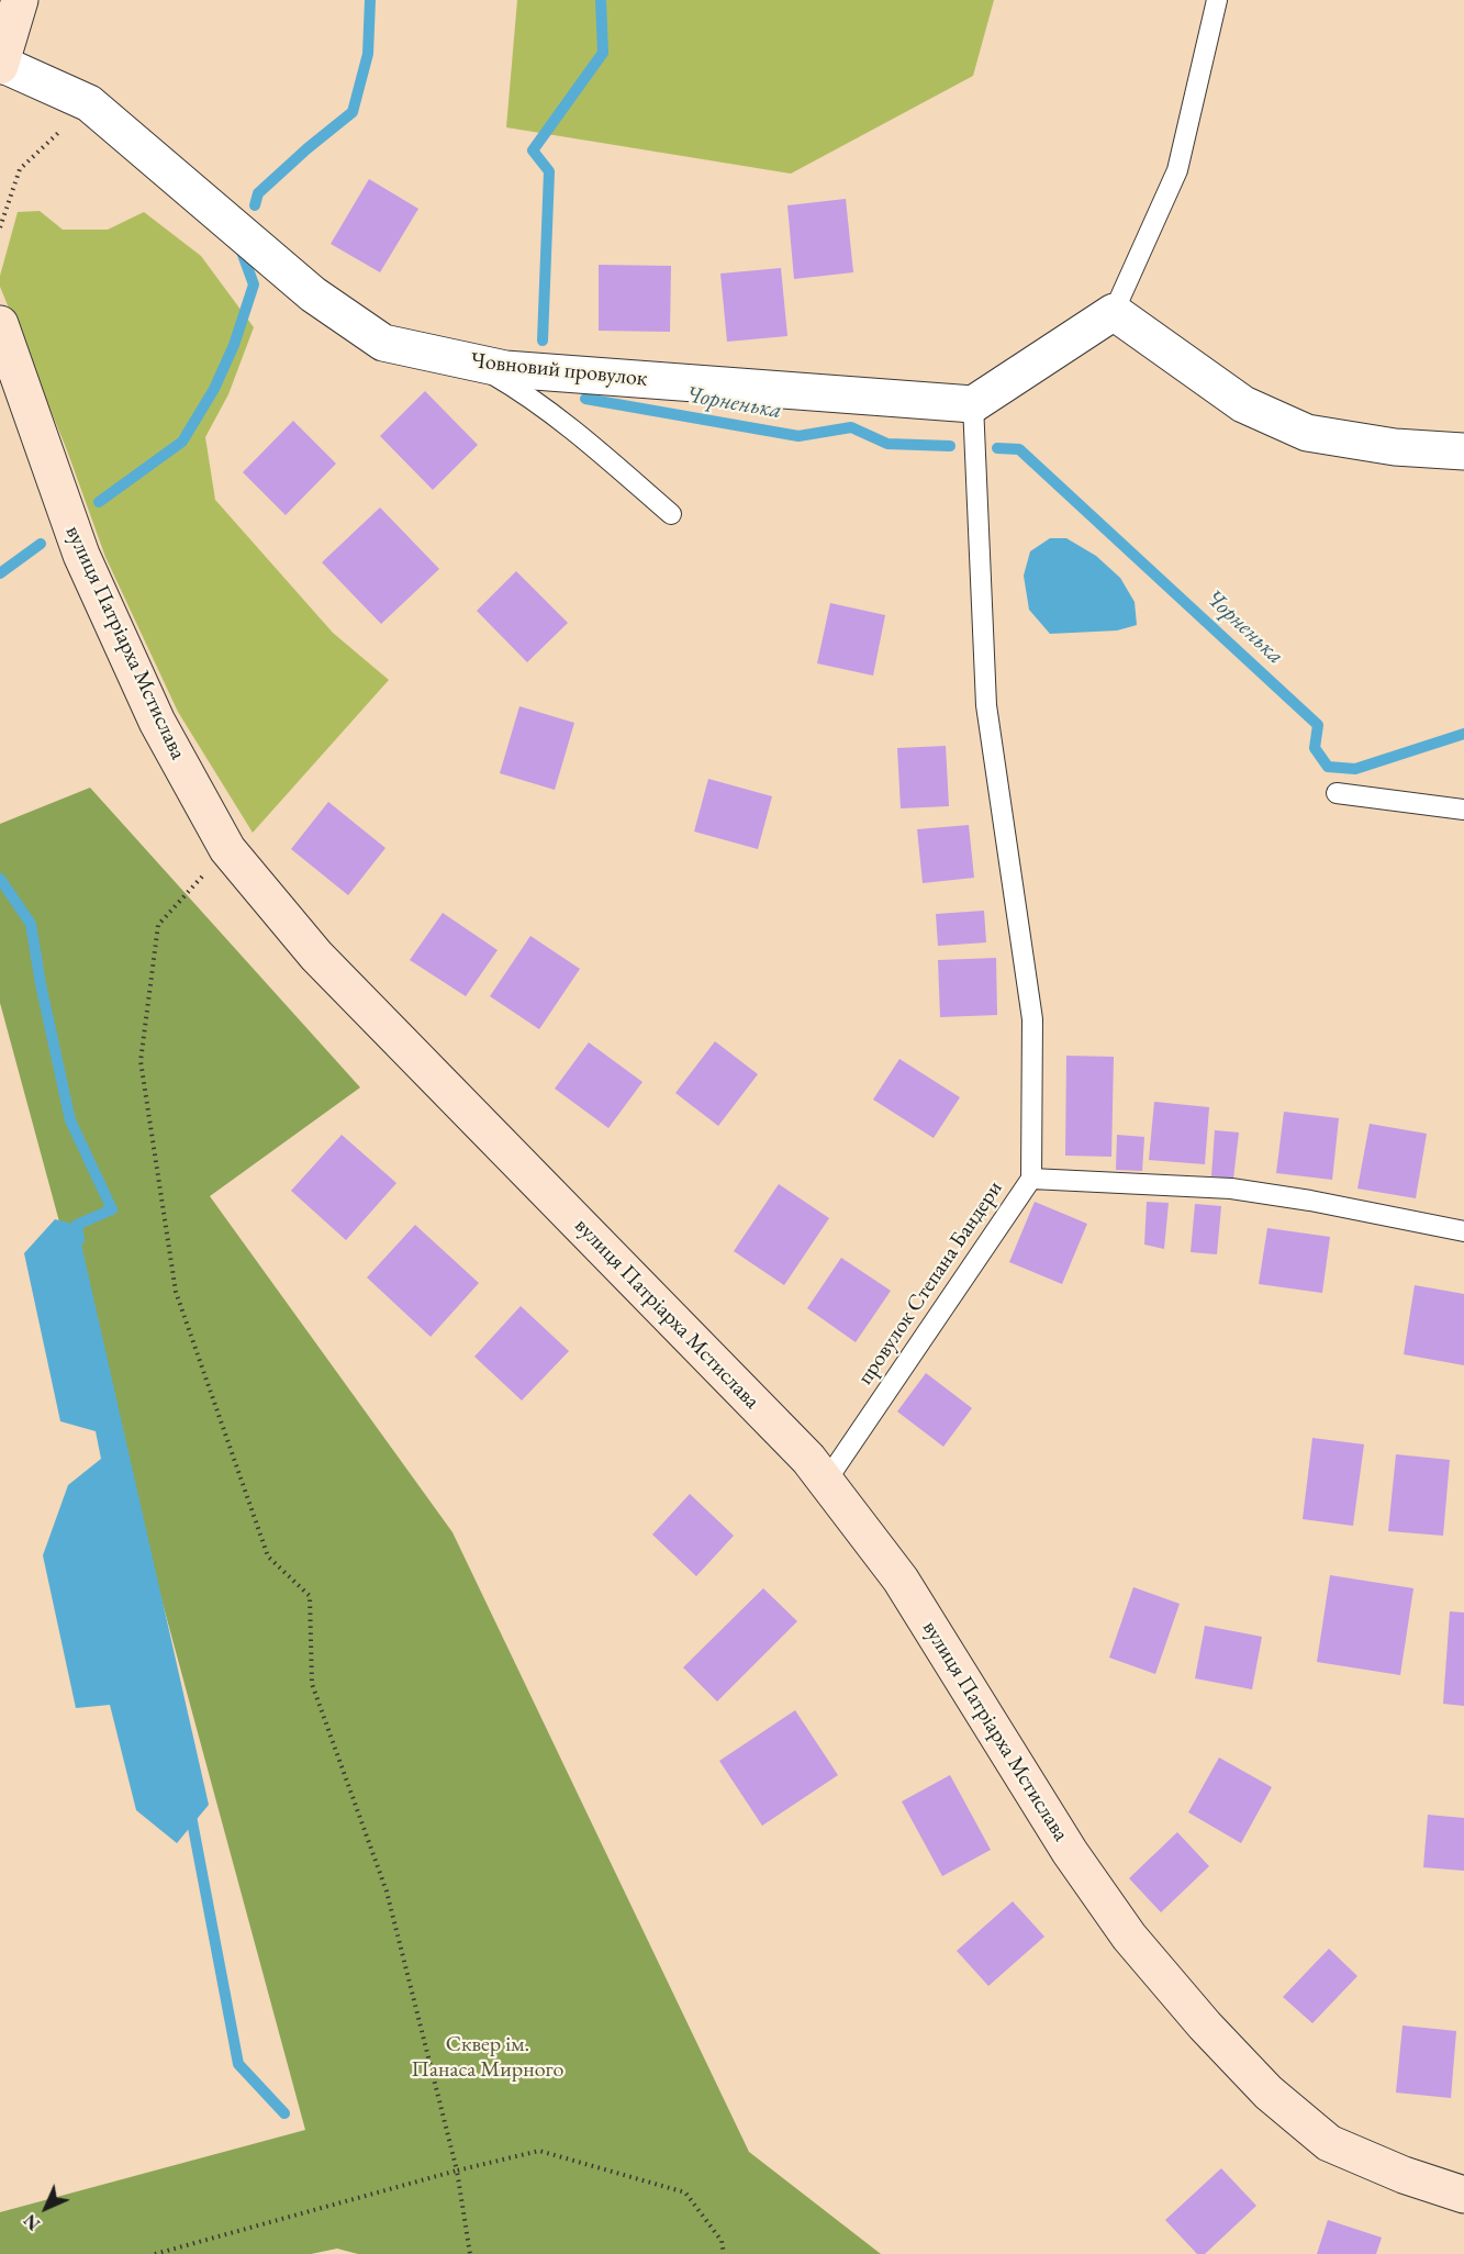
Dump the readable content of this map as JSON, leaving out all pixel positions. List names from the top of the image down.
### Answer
{
  "streets": {
    "main road": ["вулиця Патріарха Мстислава"],
    "street": ["Човновий провулок"],
    "lane": ["провулок Степана Бандери"]
  },
  "crossings": [
    ["вулиця Патріарха Мстислава", "провулок Степана Бандери"]
  ],
  "water": ["Чорненька"],
  "parks": ["Сквер ім. Панаса Мирного"],
  "north": "bottom left"
}
